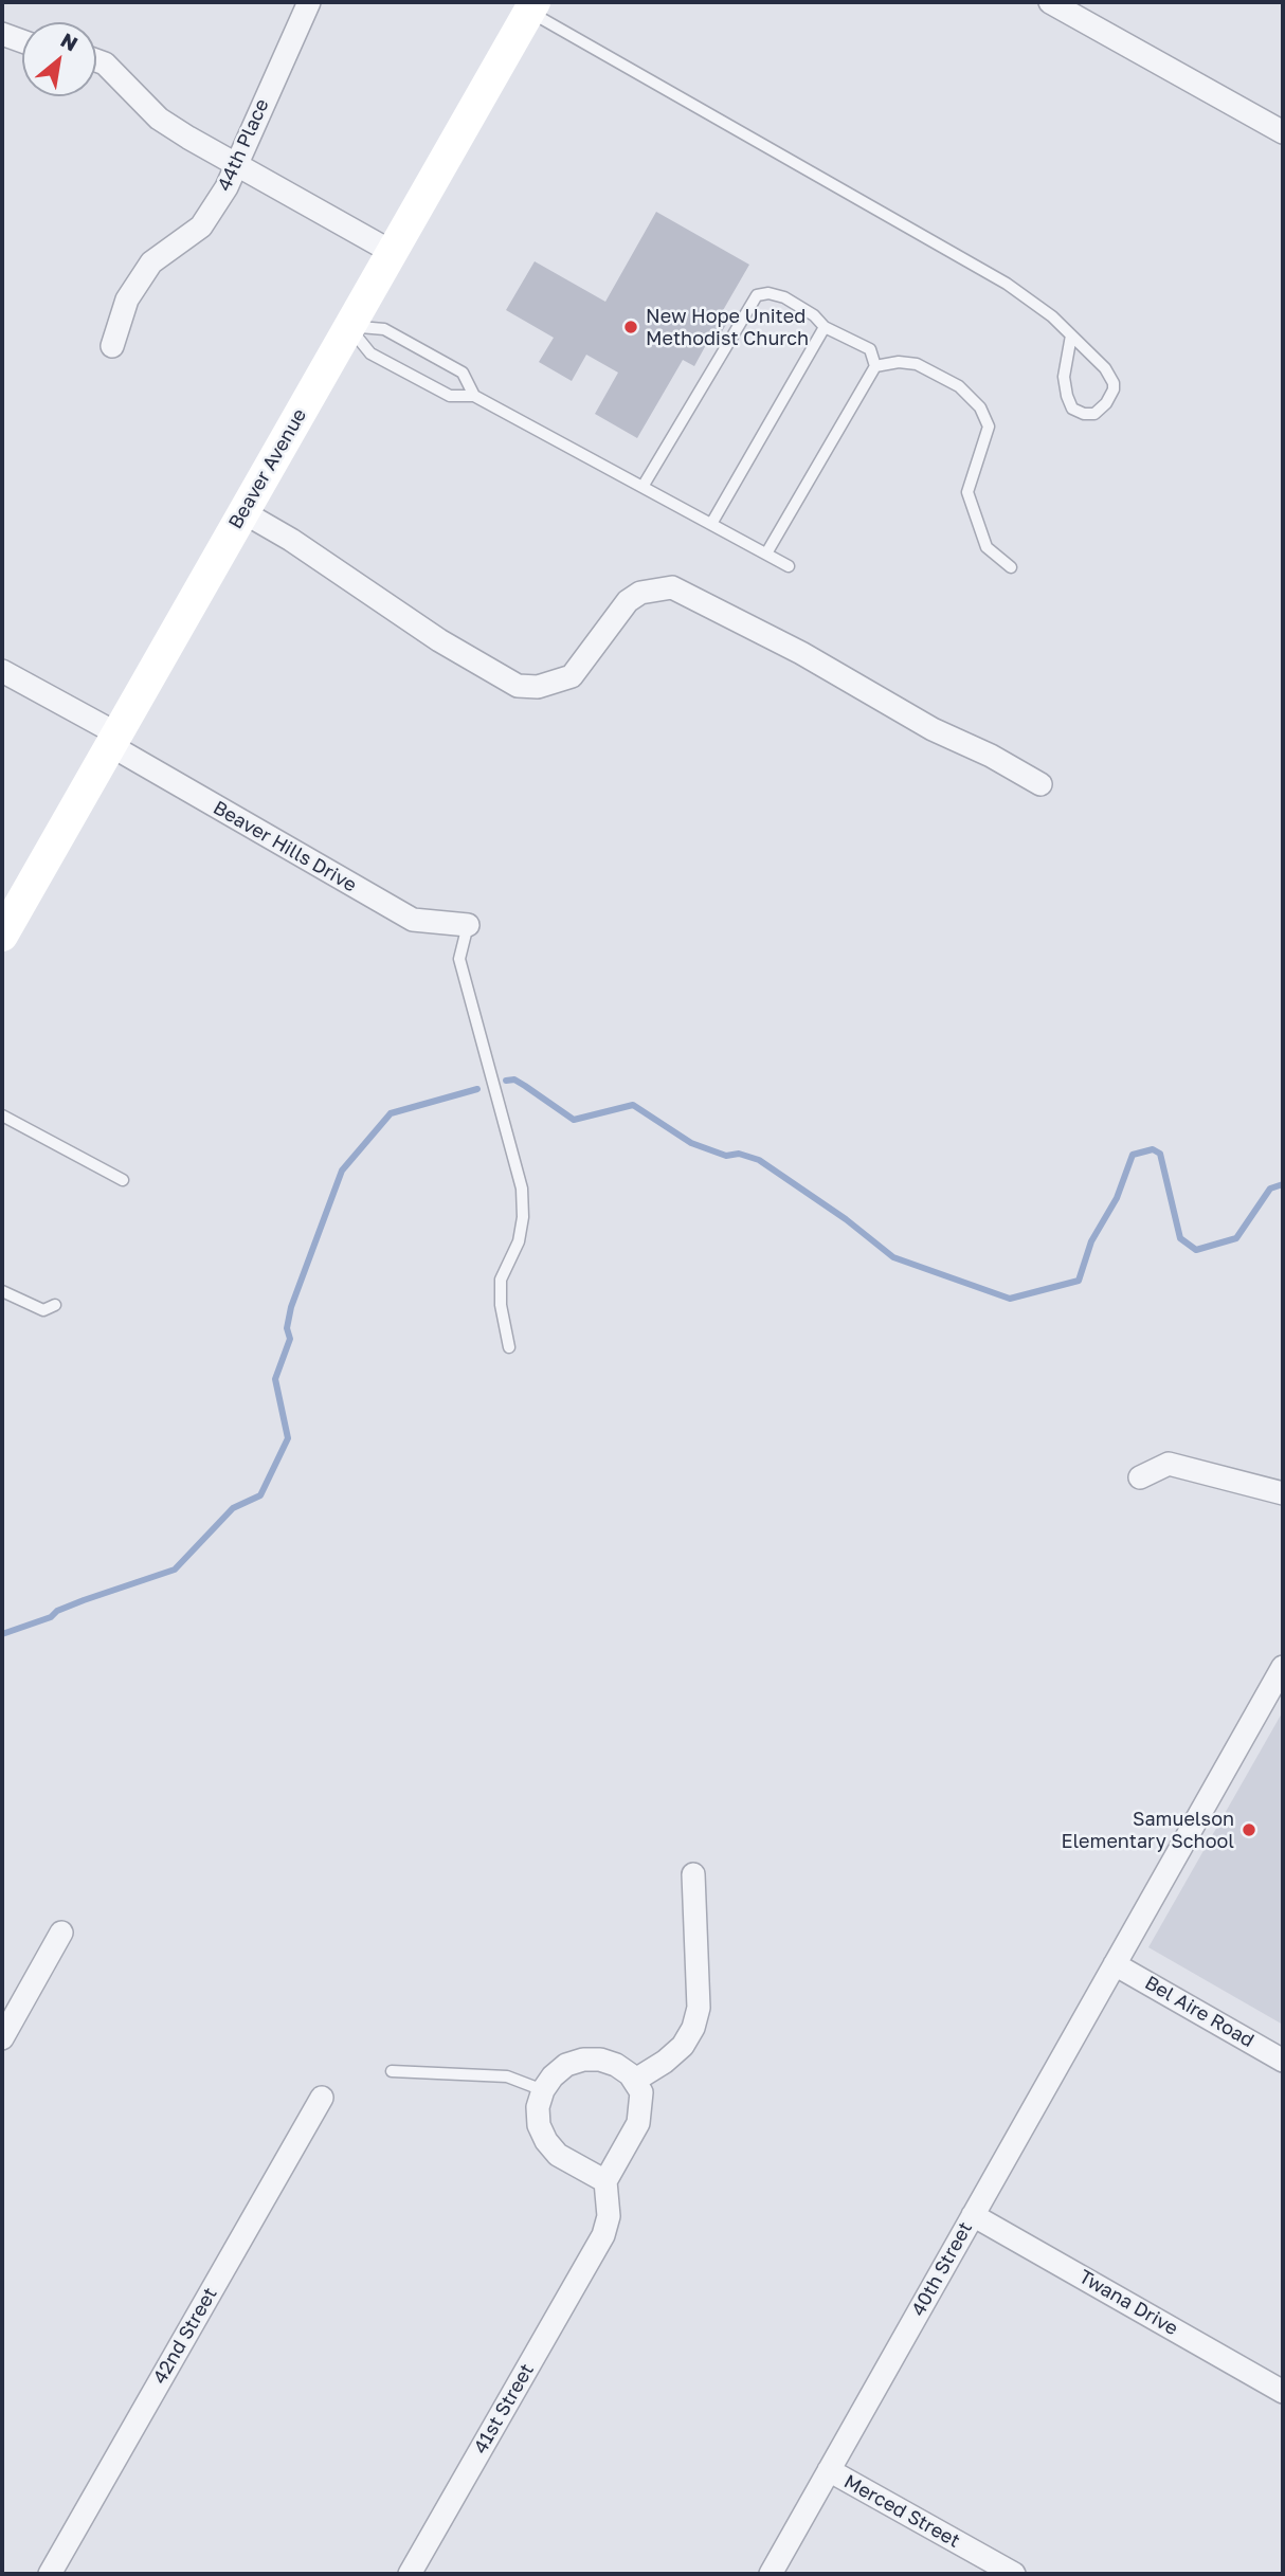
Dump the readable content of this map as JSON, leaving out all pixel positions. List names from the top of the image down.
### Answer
{
  "streets": {
    "main road": ["Beaver Avenue"],
    "street": [
      "44th Place",
      "Beaver Hills Drive",
      "Bel Aire Road",
      "40th Street",
      "Twana Drive",
      "42nd Street",
      "41st Street",
      "Merced Street"
    ]
  },
  "crossings": [
    ["Beaver Avenue", "Beaver Hills Drive"],
    ["Bel Aire Road", "40th Street"],
    ["40th Street", "Twana Drive"],
    ["40th Street", "Merced Street"]
  ],
  "places": ["New Hope United Methodist Church", "Samuelson Elementary School"],
  "north": "top right"
}
